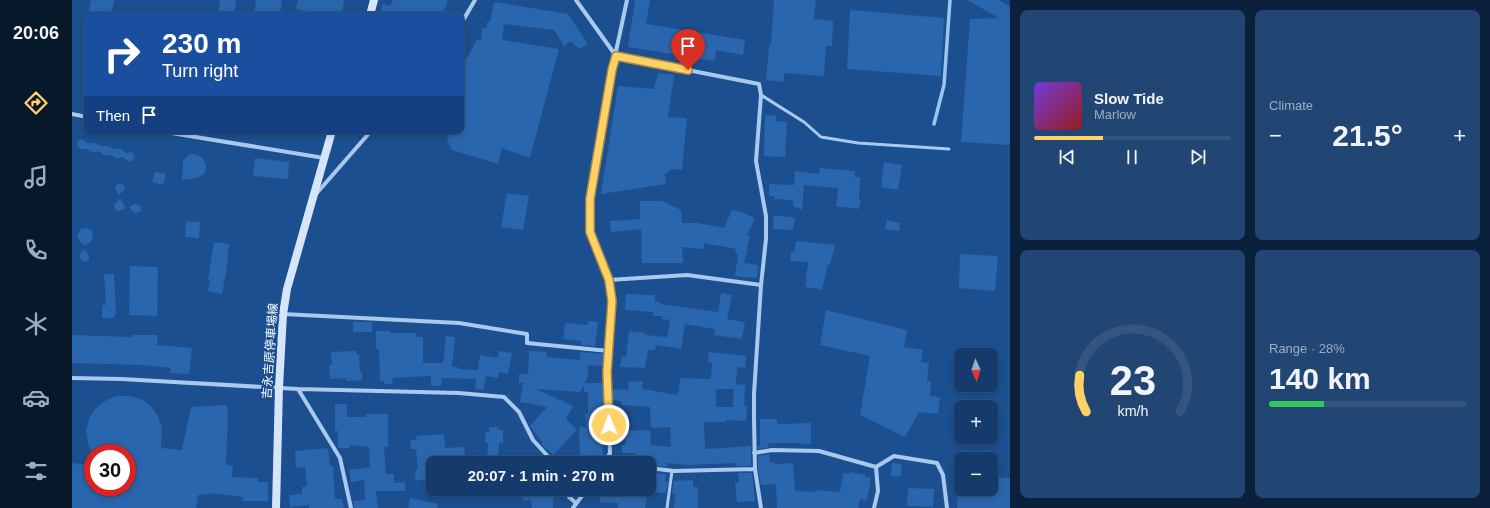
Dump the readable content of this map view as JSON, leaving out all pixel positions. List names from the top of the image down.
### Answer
{
  "streets": {
    "main road": ["吉永吉原停車場線"]
  },
  "north": "bottom",
  "page": {
    "tabs": "20:06",
    "tile": [
      "Climate",
      ["Range · 28%", "140 km"]
    ],
    "turn": ["230 m", "Turn right"],
    "song": ["Slow Tide", "Marlow"],
    "then": "Then",
    "heat": ["−", "21.5°", "+"],
    "map_buttons": ["+", "−"],
    "limit": "30",
    "trip": "20:07 · 1 min · 270 m",
    "gauge": ["23", "km/h"]
  }
}
